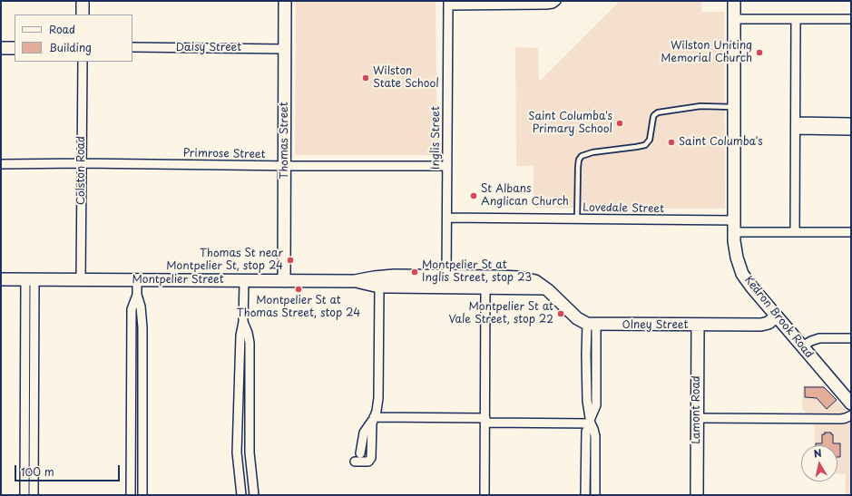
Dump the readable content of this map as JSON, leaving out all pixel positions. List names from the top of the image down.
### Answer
{
  "streets": {
    "street": [
      "Daisy Street",
      "Inglis Street",
      "Thomas Street",
      "Primrose Street",
      "Colston Road",
      "Lovedale Street",
      "Montpelier Street",
      "Kedron Brook Road",
      "Olney Street",
      "Lamont Road"
    ]
  },
  "crossings": [
    ["Daisy Street", "Thomas Street"],
    ["Inglis Street", "Primrose Street"],
    ["Inglis Street", "Lovedale Street"],
    ["Inglis Street", "Montpelier Street"],
    ["Thomas Street", "Primrose Street"],
    ["Thomas Street", "Montpelier Street"],
    ["Primrose Street", "Colston Road"],
    ["Colston Road", "Montpelier Street"],
    ["Lovedale Street", "Kedron Brook Road"],
    ["Montpelier Street", "Olney Street"],
    ["Kedron Brook Road", "Olney Street"],
    ["Olney Street", "Lamont Road"]
  ],
  "places": [
    "Wilston Uniting Memorial Church",
    "Wilston State School",
    "Saint Columba's Primary School",
    "Saint Columba's",
    "St Albans Anglican Church",
    "Thomas St near Montpelier St, stop 24",
    "Montpelier St at Inglis Street, stop 23",
    "Montpelier St at Thomas Street, stop 24",
    "Montpelier St at Vale Street, stop 22"
  ],
  "legend": ["Road", "Building"],
  "scale_bar": "100 m",
  "north": "top"
}
